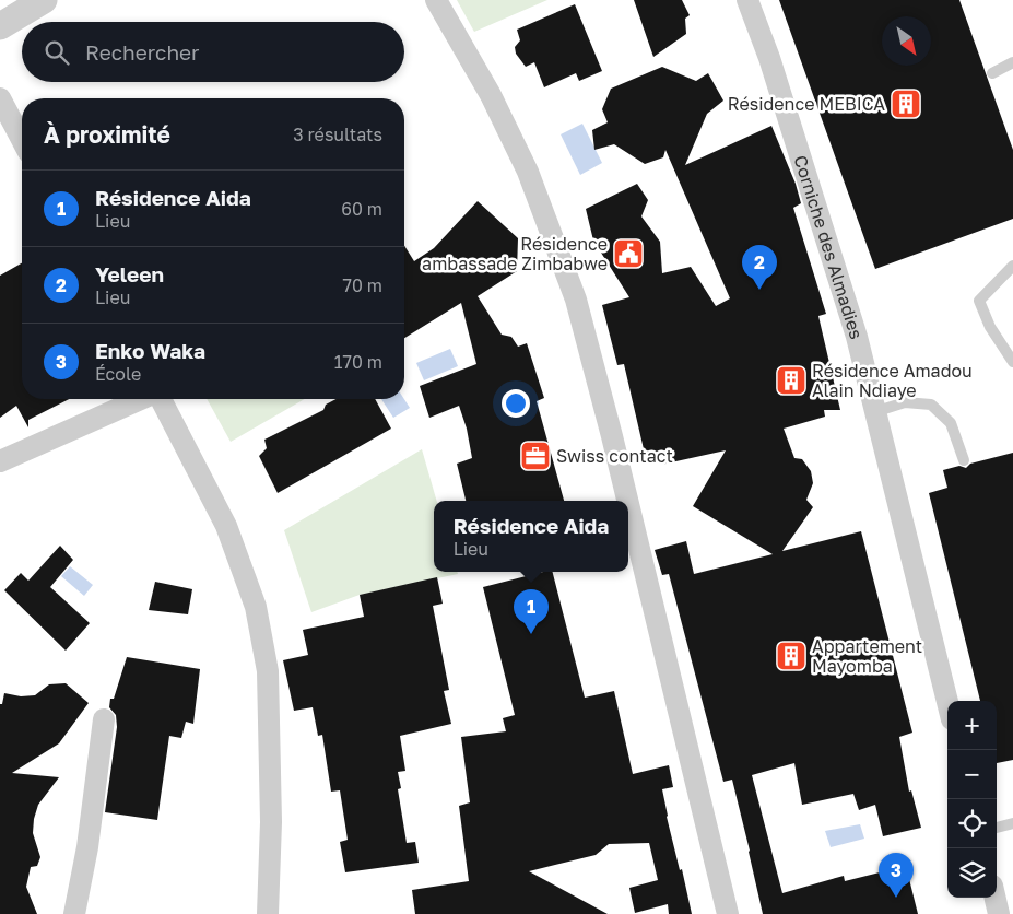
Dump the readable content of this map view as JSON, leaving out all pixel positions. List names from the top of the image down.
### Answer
{
  "streets": {
    "street": ["Corniche des Almadies"]
  },
  "places": {
    "building": ["Résidence MEBICA", "Résidence Amadou Alain Ndiaye", "Appartement Mayomba"],
    "public building": ["Résidence ambassade Zimbabwe"],
    "office": ["Swiss contact"]
  },
  "north": "bottom right",
  "page": {
    "search": "Rechercher",
    "heading": ["À proximité", "3 résultats"],
    "list": [
      {
        "mark": "1",
        "name": "Résidence Aida",
        "note": "Lieu",
        "value": "60 m"
      },
      {
        "mark": "2",
        "name": "Yeleen",
        "note": "Lieu",
        "value": "70 m"
      },
      {
        "mark": "3",
        "name": "Enko Waka",
        "note": "École",
        "value": "170 m"
      }
    ],
    "pins": ["2", "1", "3"],
    "popup": ["Résidence Aida", "Lieu"],
    "map_buttons": ["+", "−"]
  }
}
